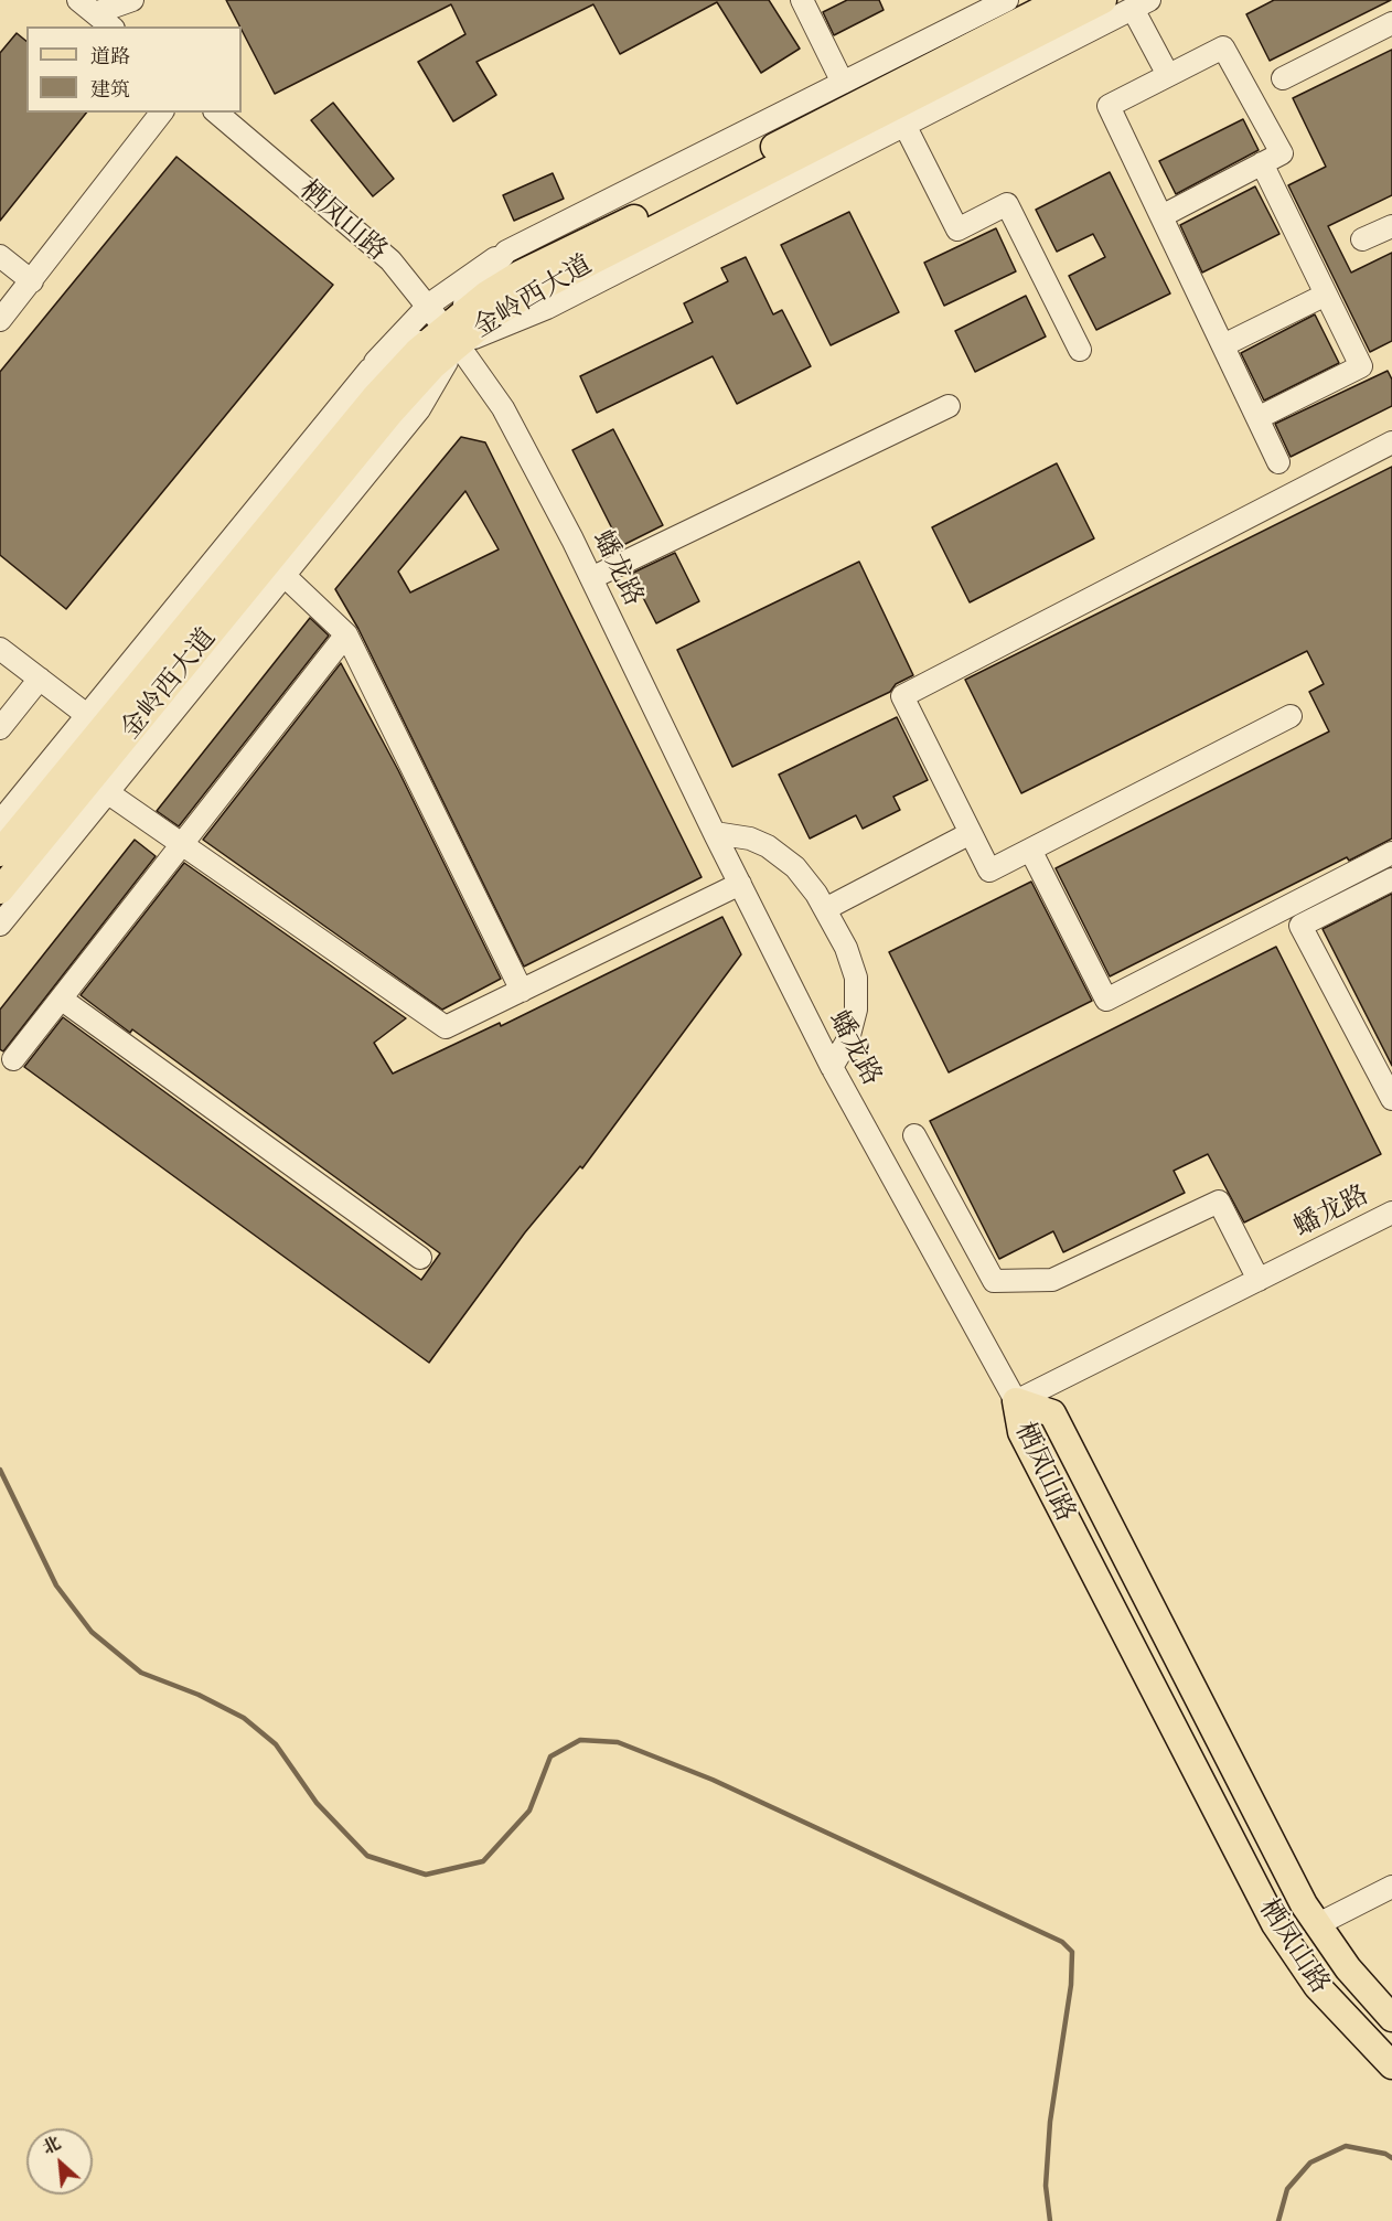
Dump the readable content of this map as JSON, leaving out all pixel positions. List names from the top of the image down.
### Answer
{
  "streets": {
    "main road": ["栖凤山路", "金岭西大道"],
    "street": ["蟠龙路"]
  },
  "crossings": [
    ["栖凤山路", "金岭西大道"],
    ["栖凤山路", "蟠龙路"],
    ["金岭西大道", "蟠龙路"]
  ],
  "legend": ["道路", "建筑"],
  "north": "top left"
}
